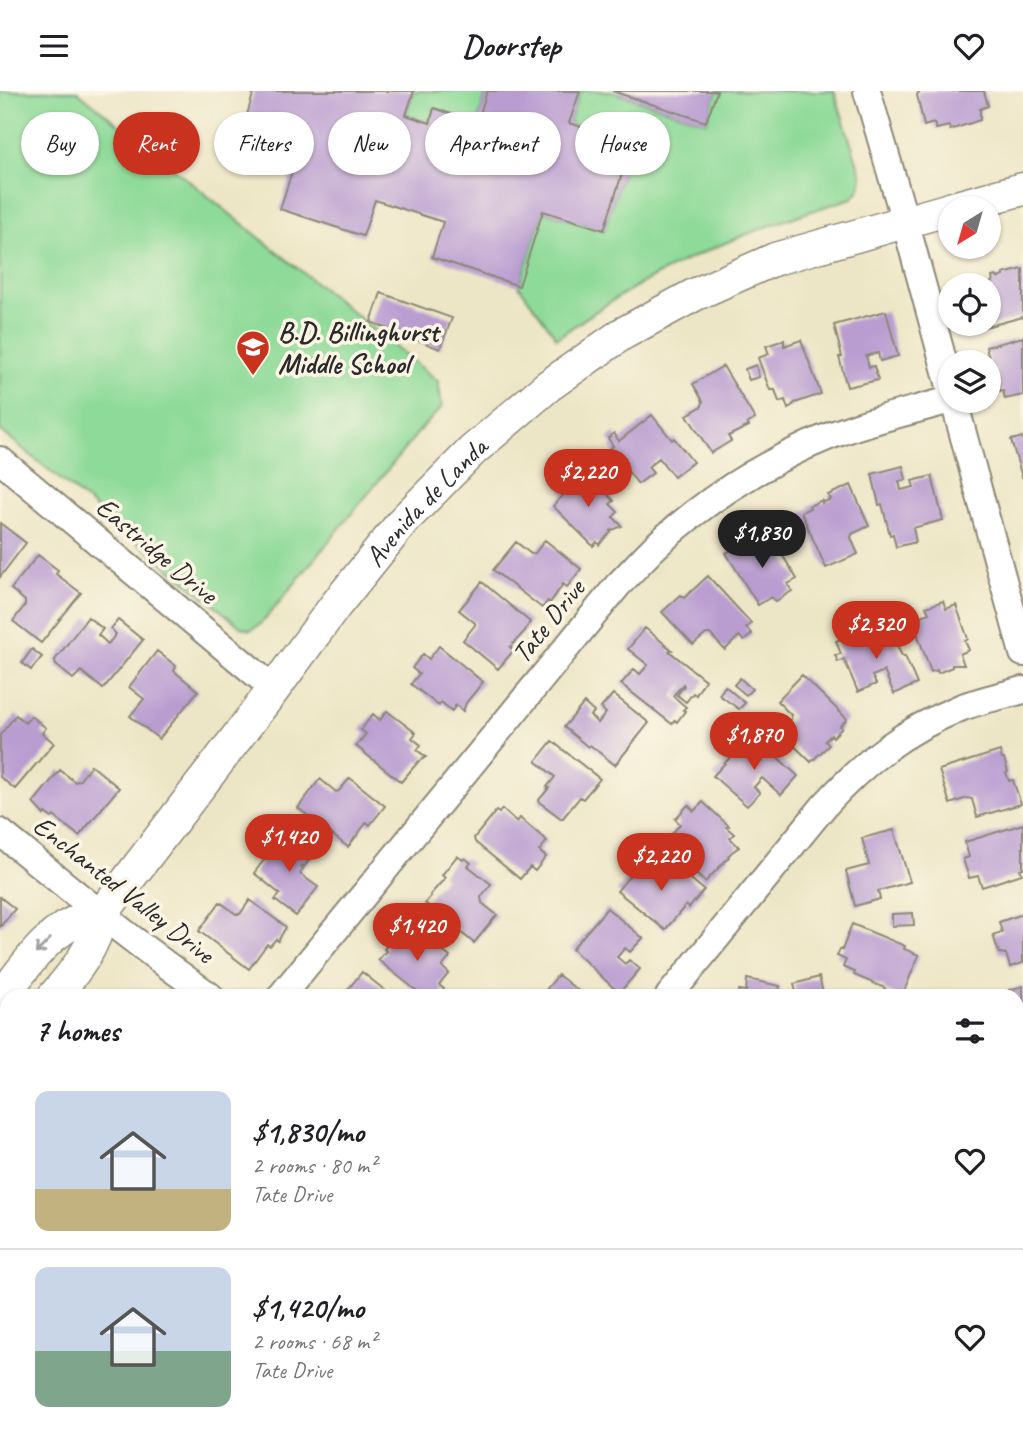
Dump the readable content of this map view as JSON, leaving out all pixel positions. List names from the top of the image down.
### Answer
{
  "streets": {
    "street": [
      "Avenida de Landa",
      "Eastridge Drive",
      "Tate Drive",
      "Enchanted Valley Drive"
    ]
  },
  "crossings": [
    ["Avenida de Landa", "Eastridge Drive"],
    ["Avenida de Landa", "Enchanted Valley Drive"]
  ],
  "places": {
    "school or university": ["B.D. Billinghurst Middle School"]
  },
  "north": "bottom left",
  "page": {
    "header": "Doorstep",
    "chip": [
      "Buy",
      "Rent",
      "Filters",
      "New",
      "Apartment",
      "House"
    ],
    "price": [
      "$2,220",
      "$1,830",
      "$2,320",
      "$1,870",
      "$1,420",
      "$2,220",
      "$1,420"
    ],
    "heading": "7 homes",
    "list": [
      {
        "name": "$1,830/mo",
        "note": "2 rooms · 80 m² · Tate Drive"
      },
      {
        "name": "$1,420/mo",
        "note": "2 rooms · 68 m² · Tate Drive"
      }
    ]
  }
}
